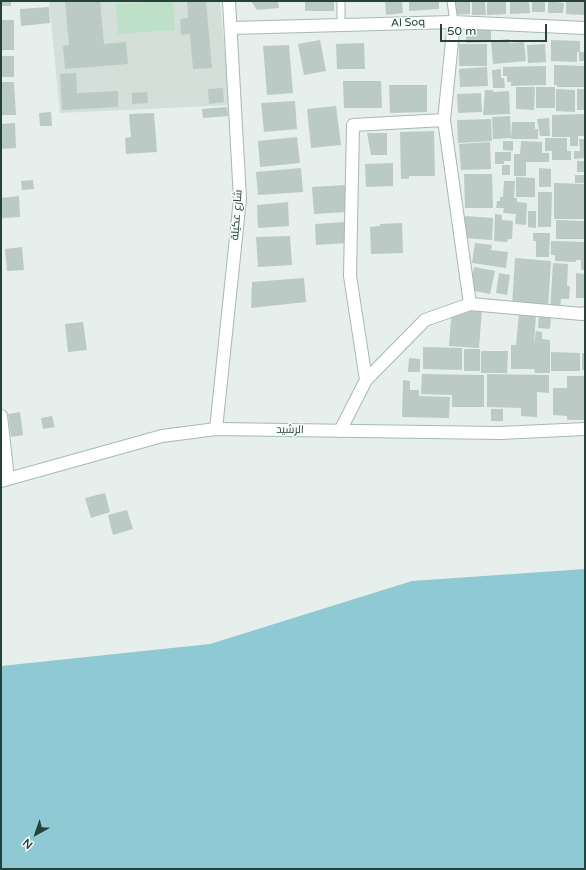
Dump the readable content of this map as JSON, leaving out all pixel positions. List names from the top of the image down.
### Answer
{
  "streets": {
    "street": ["Al Soq", "شارع عكيلة", "الرشيد"]
  },
  "crossings": [
    ["Al Soq", "شارع عكيلة"],
    ["شارع عكيلة", "الرشيد"]
  ],
  "scale_bar": "50 m",
  "north": "bottom left"
}
